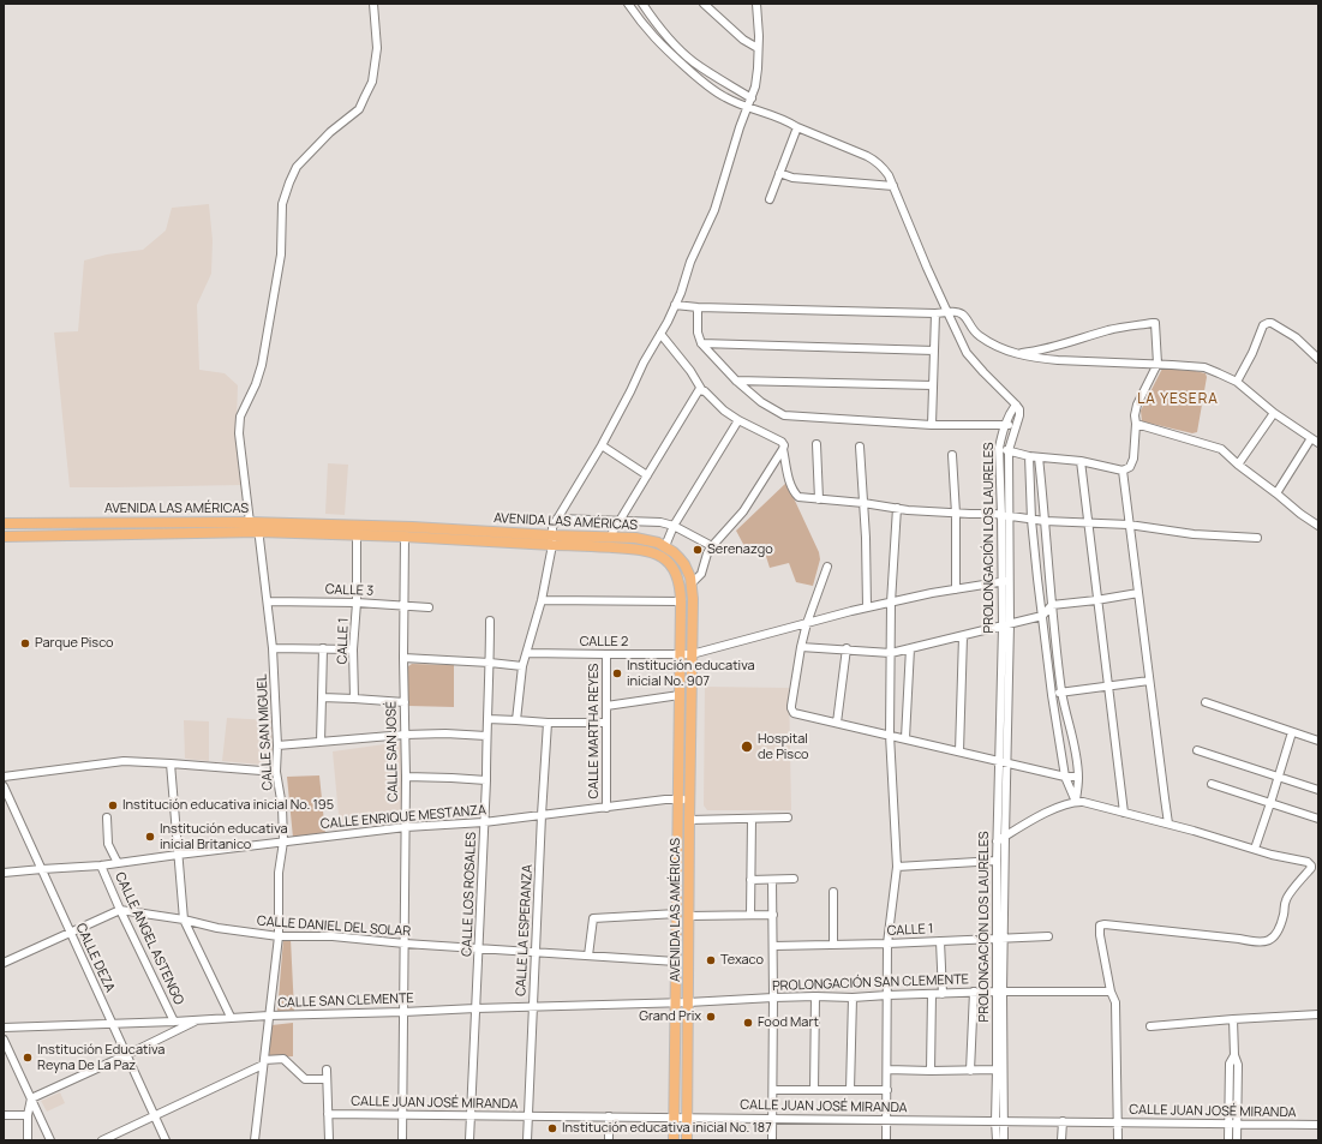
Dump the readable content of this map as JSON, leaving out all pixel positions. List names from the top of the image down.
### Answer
{
  "streets": {
    "main road": ["AVENIDA LAS AMÉRICAS"],
    "street": [
      "PROLONGACIÓN LOS LAURELES",
      "CALLE 3",
      "CALLE 1",
      "CALLE 2",
      "CALLE MARTHA REYES",
      "CALLE SAN MIGUEL",
      "CALLE SAN JOSÉ",
      "CALLE ENRIQUE MESTANZA",
      "CALLE LOS ROSALES",
      "CALLE DANIEL DEL SOLAR",
      "CALLE LA ESPERANZA",
      "CALLE ANGEL ASTENGO",
      "CALLE DEZA",
      "PROLONGACIÓN SAN CLEMENTE",
      "CALLE SAN CLEMENTE",
      "CALLE JUAN JOSÉ MIRANDA"
    ]
  },
  "crossings": [
    ["AVENIDA LAS AMÉRICAS", "CALLE 1"],
    ["AVENIDA LAS AMÉRICAS", "CALLE 2"],
    ["AVENIDA LAS AMÉRICAS", "CALLE SAN MIGUEL"],
    ["AVENIDA LAS AMÉRICAS", "CALLE SAN JOSÉ"],
    ["AVENIDA LAS AMÉRICAS", "CALLE ENRIQUE MESTANZA"],
    ["AVENIDA LAS AMÉRICAS", "CALLE DANIEL DEL SOLAR"],
    ["AVENIDA LAS AMÉRICAS", "PROLONGACIÓN SAN CLEMENTE"],
    ["AVENIDA LAS AMÉRICAS", "CALLE SAN CLEMENTE"],
    ["AVENIDA LAS AMÉRICAS", "CALLE JUAN JOSÉ MIRANDA"],
    ["PROLONGACIÓN LOS LAURELES", "CALLE 1"],
    ["PROLONGACIÓN LOS LAURELES", "PROLONGACIÓN SAN CLEMENTE"],
    ["PROLONGACIÓN LOS LAURELES", "CALLE JUAN JOSÉ MIRANDA"],
    ["CALLE 3", "CALLE 1"],
    ["CALLE 3", "CALLE SAN MIGUEL"],
    ["CALLE 3", "CALLE SAN JOSÉ"],
    ["CALLE 2", "CALLE MARTHA REYES"],
    ["CALLE MARTHA REYES", "CALLE ENRIQUE MESTANZA"],
    ["CALLE SAN MIGUEL", "CALLE ENRIQUE MESTANZA"],
    ["CALLE SAN MIGUEL", "CALLE DANIEL DEL SOLAR"],
    ["CALLE SAN MIGUEL", "CALLE SAN CLEMENTE"],
    ["CALLE SAN JOSÉ", "CALLE ENRIQUE MESTANZA"],
    ["CALLE SAN JOSÉ", "CALLE DANIEL DEL SOLAR"],
    ["CALLE SAN JOSÉ", "CALLE SAN CLEMENTE"],
    ["CALLE SAN JOSÉ", "CALLE JUAN JOSÉ MIRANDA"],
    ["CALLE ENRIQUE MESTANZA", "CALLE LOS ROSALES"],
    ["CALLE ENRIQUE MESTANZA", "CALLE LA ESPERANZA"],
    ["CALLE ENRIQUE MESTANZA", "CALLE ANGEL ASTENGO"],
    ["CALLE ENRIQUE MESTANZA", "CALLE DEZA"],
    ["CALLE LOS ROSALES", "CALLE DANIEL DEL SOLAR"],
    ["CALLE LOS ROSALES", "CALLE SAN CLEMENTE"],
    ["CALLE LOS ROSALES", "CALLE JUAN JOSÉ MIRANDA"],
    ["CALLE DANIEL DEL SOLAR", "CALLE LA ESPERANZA"],
    ["CALLE DANIEL DEL SOLAR", "CALLE ANGEL ASTENGO"],
    ["CALLE LA ESPERANZA", "CALLE SAN CLEMENTE"],
    ["CALLE LA ESPERANZA", "CALLE JUAN JOSÉ MIRANDA"],
    ["CALLE ANGEL ASTENGO", "CALLE SAN CLEMENTE"],
    ["CALLE DEZA", "CALLE SAN CLEMENTE"],
    ["PROLONGACIÓN SAN CLEMENTE", "CALLE SAN CLEMENTE"]
  ],
  "districts": ["LA YESERA"],
  "places": [
    "Serenazgo",
    "Parque Pisco",
    "Institución educativa inicial No. 907",
    "Hospital de Pisco",
    "Institución educativa inicial No. 195",
    "Institución educativa inicial Britanico",
    "Texaco",
    "Grand Prix",
    "Food Mart",
    "Institución Educativa Reyna De La Paz",
    "Institución educativa inicial No. 187"
  ]
}
